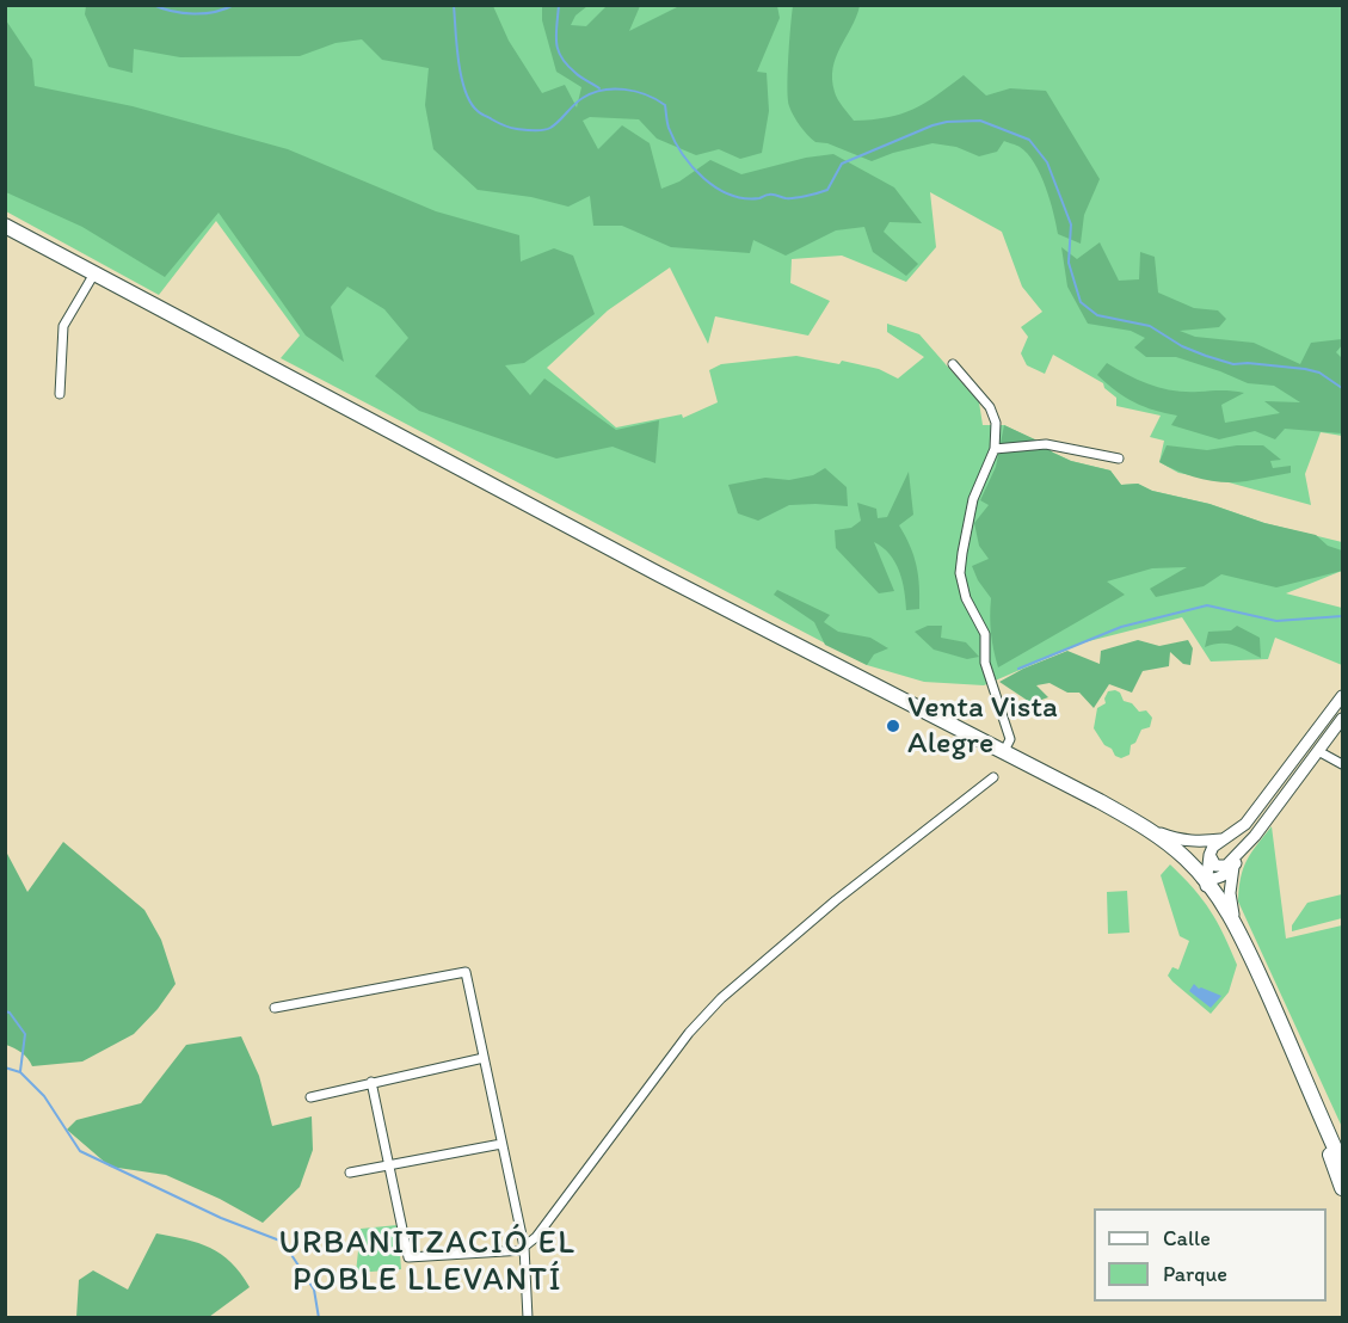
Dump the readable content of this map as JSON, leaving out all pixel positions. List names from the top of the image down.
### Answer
{
  "districts": ["URBANITZACIÓ EL POBLE LLEVANTÍ"],
  "places": ["Venta Vista Alegre"],
  "legend": ["Calle", "Parque"]
}
